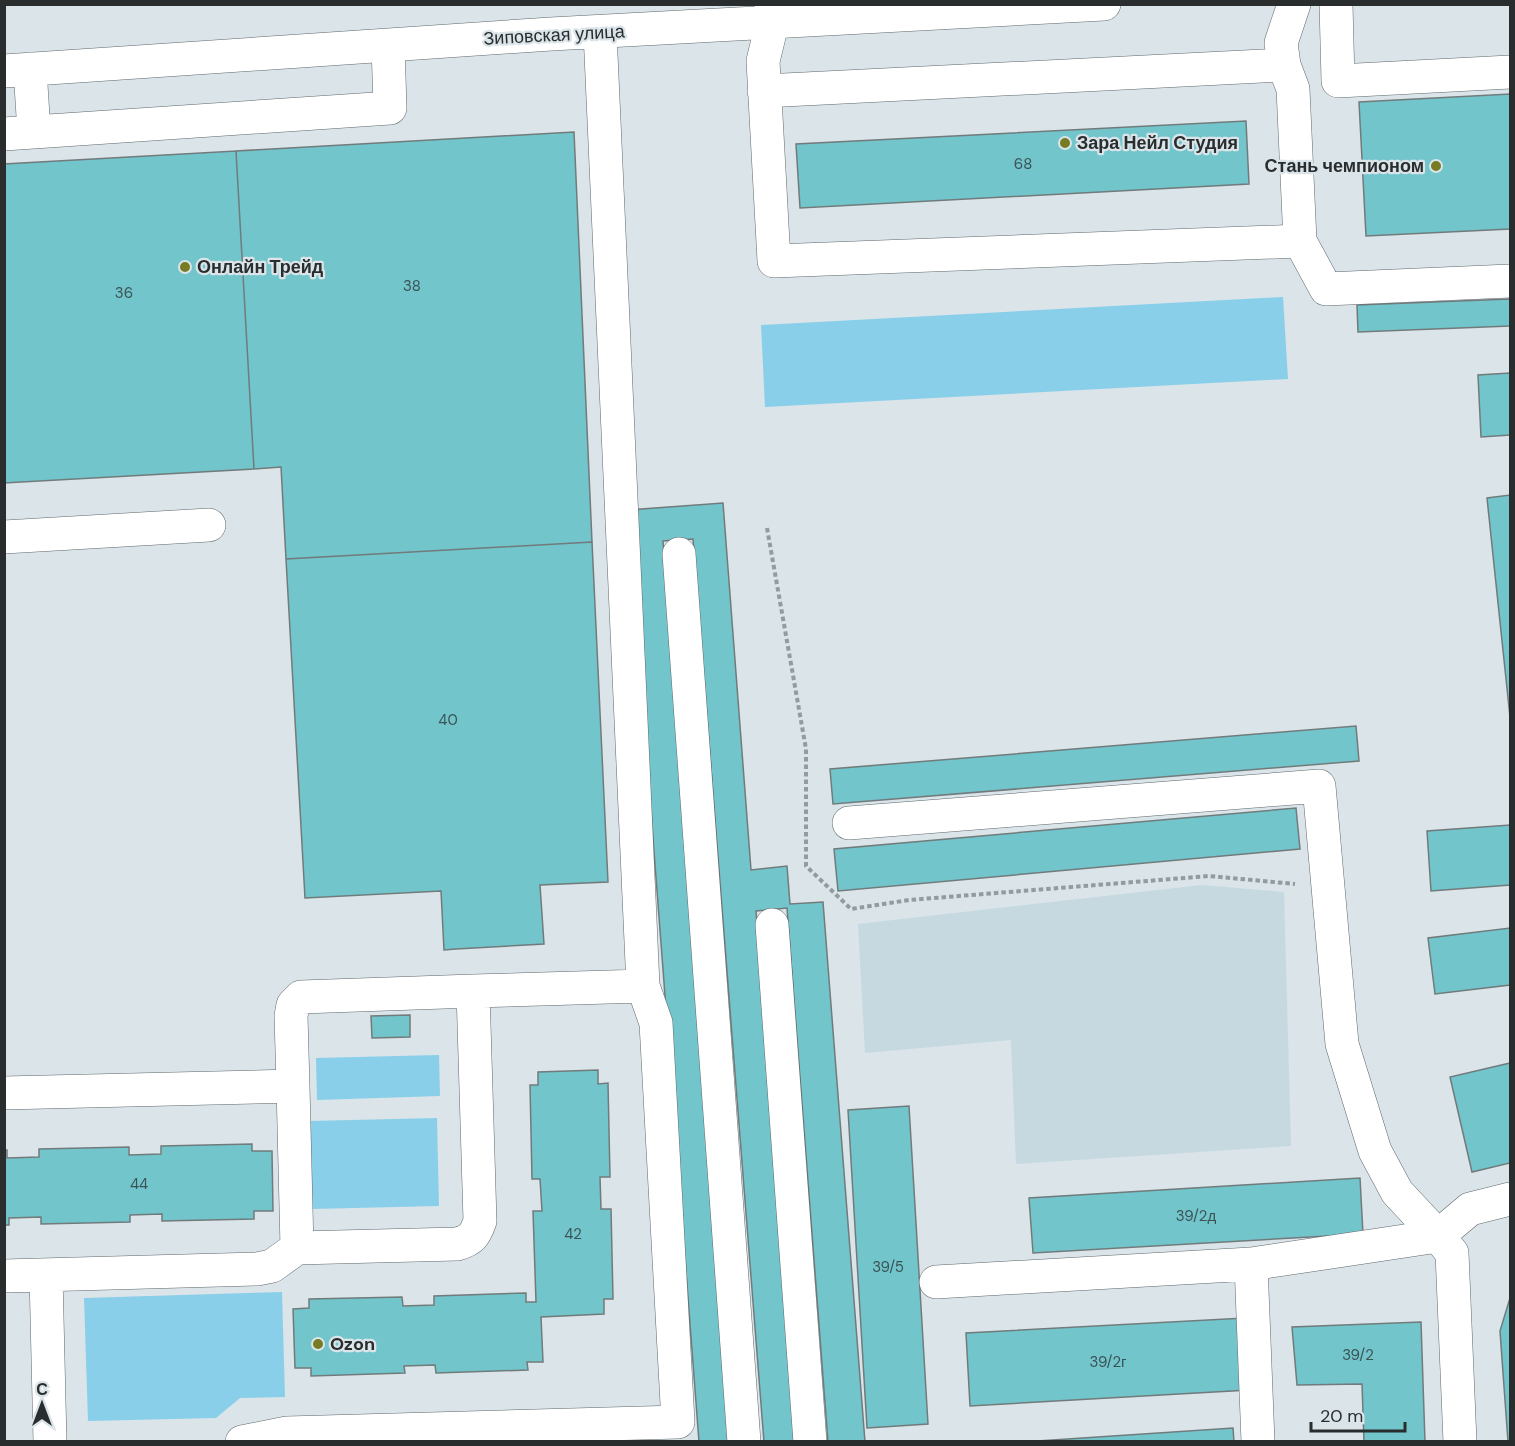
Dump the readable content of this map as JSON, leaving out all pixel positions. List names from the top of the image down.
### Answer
{
  "streets": {
    "street": ["Зиповская улица"]
  },
  "places": [
    "Зара Нейл Студия",
    "Стань чемпионом",
    "Онлайн Трейд",
    "Ozon"
  ],
  "house_numbers": [
    "68",
    "38",
    "36",
    "40",
    "44",
    "39/2д",
    "42",
    "39/5",
    "39/2",
    "39/2г"
  ],
  "scale_bar": "20 m",
  "north": "top"
}
